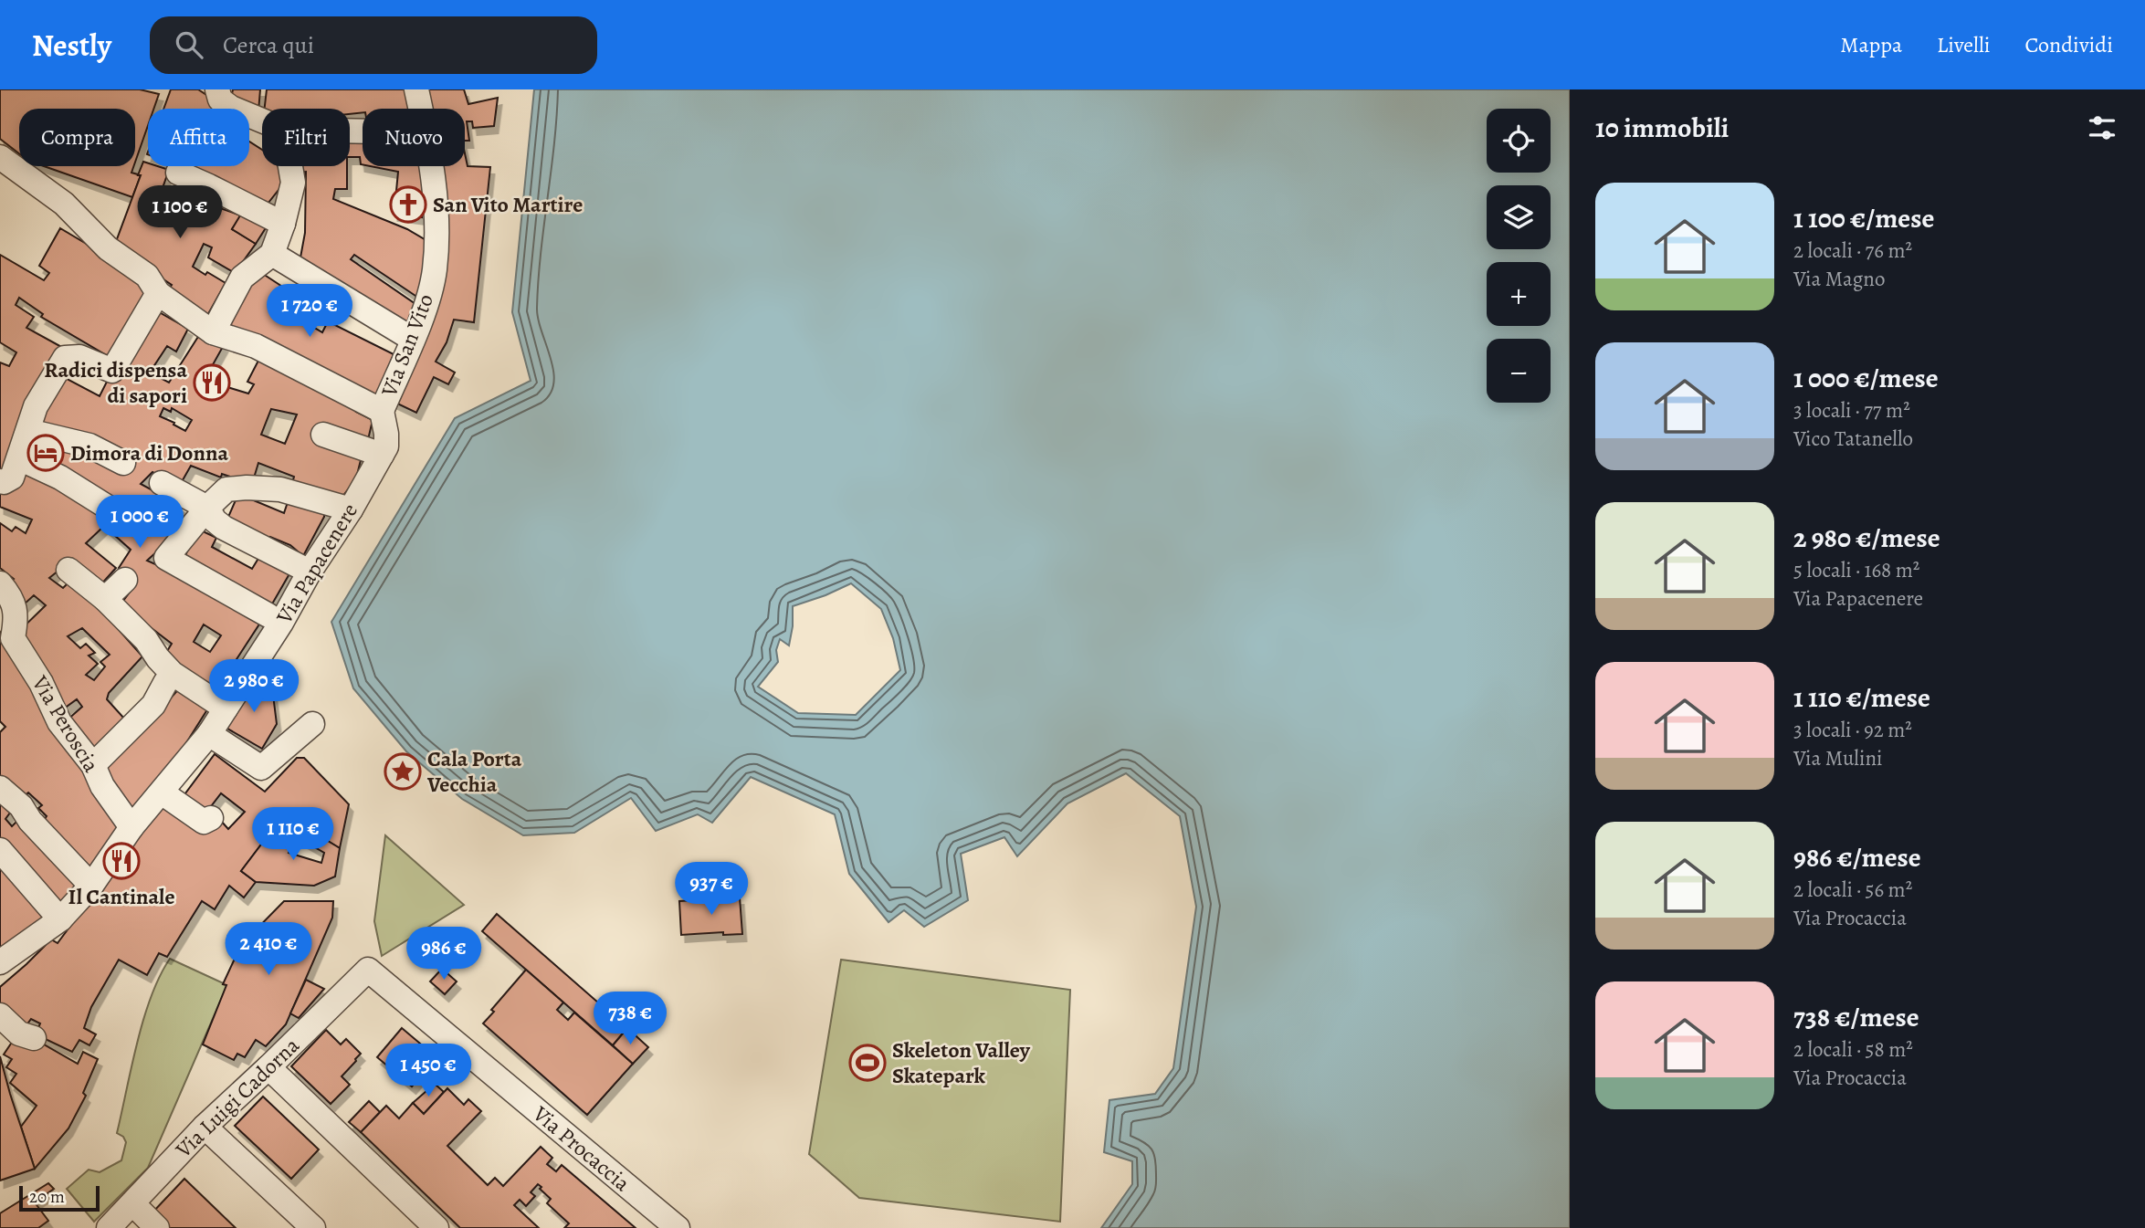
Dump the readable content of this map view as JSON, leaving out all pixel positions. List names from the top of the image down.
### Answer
{
  "streets": {
    "street": [
      "Via San Vito",
      "Via Papacenere",
      "Via Peroscia",
      "Via Luigi Cadorna",
      "Via Procaccia"
    ]
  },
  "crossings": [
    ["Via San Vito", "Via Papacenere"],
    ["Via Papacenere", "Via Peroscia"],
    ["Via Luigi Cadorna", "Via Procaccia"]
  ],
  "places": {
    "church": ["San Vito Martire"],
    "restaurant": ["Radici dispensa di sapori", "Il Cantinale"],
    "hotel": ["Dimora di Donna"],
    "place": ["Cala Porta Vecchia"],
    "sports": ["Skeleton Valley Skatepark"]
  },
  "scale_bar": "20 m",
  "page": {
    "header": "Nestly",
    "search": "Cerca qui",
    "nav": ["Mappa", "Livelli", "Condividi"],
    "heading": "10 immobili",
    "map_buttons": ["+", "−"],
    "chip": [
      "Compra",
      "Affitta",
      "Filtri",
      "Nuovo"
    ],
    "list": [
      {
        "name": "1 100 €/mese",
        "note": "2 locali · 76 m² · Via Magno"
      },
      {
        "name": "1 000 €/mese",
        "note": "3 locali · 77 m² · Vico Tatanello"
      },
      {
        "name": "2 980 €/mese",
        "note": "5 locali · 168 m² · Via Papacenere"
      },
      {
        "name": "1 110 €/mese",
        "note": "3 locali · 92 m² · Via Mulini"
      },
      {
        "name": "986 €/mese",
        "note": "2 locali · 56 m² · Via Procaccia"
      },
      {
        "name": "738 €/mese",
        "note": "2 locali · 58 m² · Via Procaccia"
      }
    ],
    "price": [
      "1 100 €",
      "1 720 €",
      "1 000 €",
      "2 980 €",
      "1 110 €",
      "937 €",
      "2 410 €",
      "986 €",
      "738 €",
      "1 450 €"
    ],
    "scale": "20 m"
  }
}
